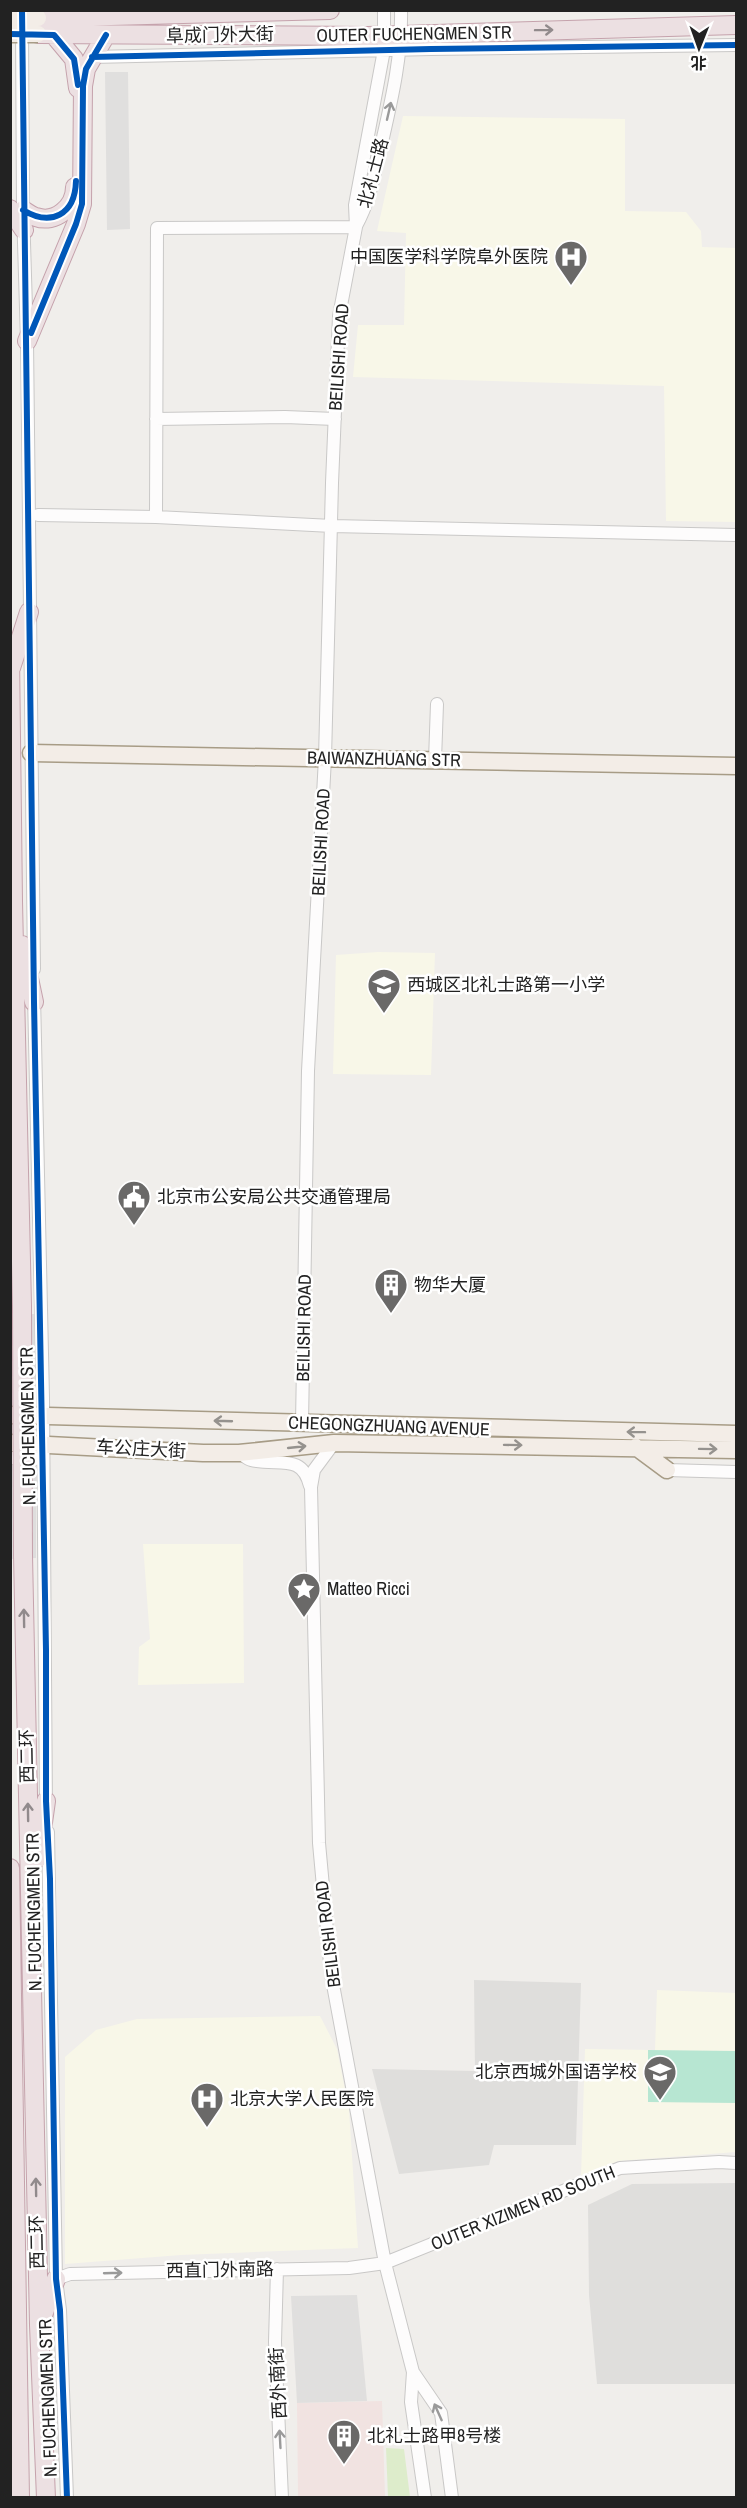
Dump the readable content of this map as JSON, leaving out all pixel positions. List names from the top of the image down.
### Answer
{
  "streets": {
    "highway": ["OUTER FUCHENGMEN STR", "阜成门外大街", "西二环"],
    "main road": ["BAIWANZHUANG STR", "CHEGONGZHUANG AVENUE", "车公庄大街"],
    "street": [
      "北礼士路",
      "BEILISHI ROAD",
      "N. FUCHENGMEN STR",
      "OUTER XIZIMEN RD SOUTH",
      "西直门外南路",
      "西外南街"
    ]
  },
  "crossings": [
    ["OUTER FUCHENGMEN STR", "阜成门外大街"],
    ["OUTER FUCHENGMEN STR", "北礼士路"],
    ["阜成门外大街", "北礼士路"],
    ["北礼士路", "BEILISHI ROAD"],
    ["BEILISHI ROAD", "BAIWANZHUANG STR"],
    ["BEILISHI ROAD", "CHEGONGZHUANG AVENUE"],
    ["BEILISHI ROAD", "OUTER XIZIMEN RD SOUTH"],
    ["BEILISHI ROAD", "西直门外南路"],
    ["BAIWANZHUANG STR", "N. FUCHENGMEN STR"],
    ["N. FUCHENGMEN STR", "CHEGONGZHUANG AVENUE"],
    ["N. FUCHENGMEN STR", "车公庄大街"],
    ["N. FUCHENGMEN STR", "西直门外南路"],
    ["CHEGONGZHUANG AVENUE", "车公庄大街"],
    ["OUTER XIZIMEN RD SOUTH", "西直门外南路"],
    ["西直门外南路", "西外南街"]
  ],
  "one_way": ["西直门外南路", "西外南街"],
  "places": {
    "hospital": ["中国医学科学院阜外医院", "北京大学人民医院"],
    "school or university": ["西城区北礼士路第一小学", "北京西城外国语学校"],
    "public building": ["北京市公安局公共交通管理局"],
    "building": ["物华大厦", "北礼士路甲8号楼"],
    "place": ["Matteo Ricci"]
  },
  "north": "bottom"
}
